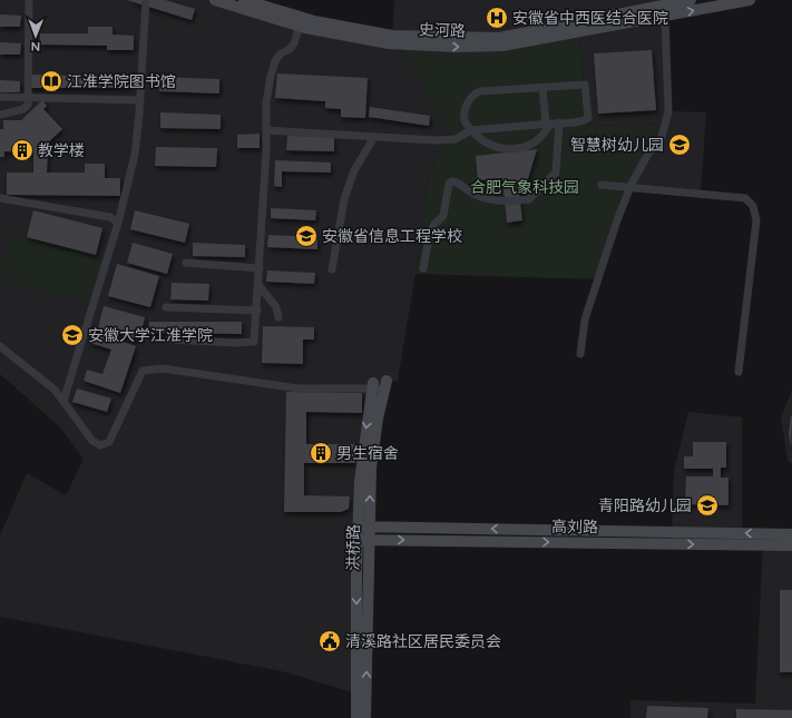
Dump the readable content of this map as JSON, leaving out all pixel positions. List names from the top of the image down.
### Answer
{
  "streets": {
    "street": ["史河路", "高刘路", "洪桥路"]
  },
  "crossings": [
    ["高刘路", "洪桥路"]
  ],
  "parks": ["合肥气象科技园"],
  "places": {
    "hospital": ["安徽省中西医结合医院"],
    "library": ["江淮学院图书馆"],
    "school or university": [
      "智慧树幼儿园",
      "安徽省信息工程学校",
      "安徽大学江淮学院",
      "青阳路幼儿园"
    ],
    "building": ["教学楼", "男生宿舍"],
    "public building": ["清溪路社区居民委员会"]
  },
  "north": "bottom"
}
